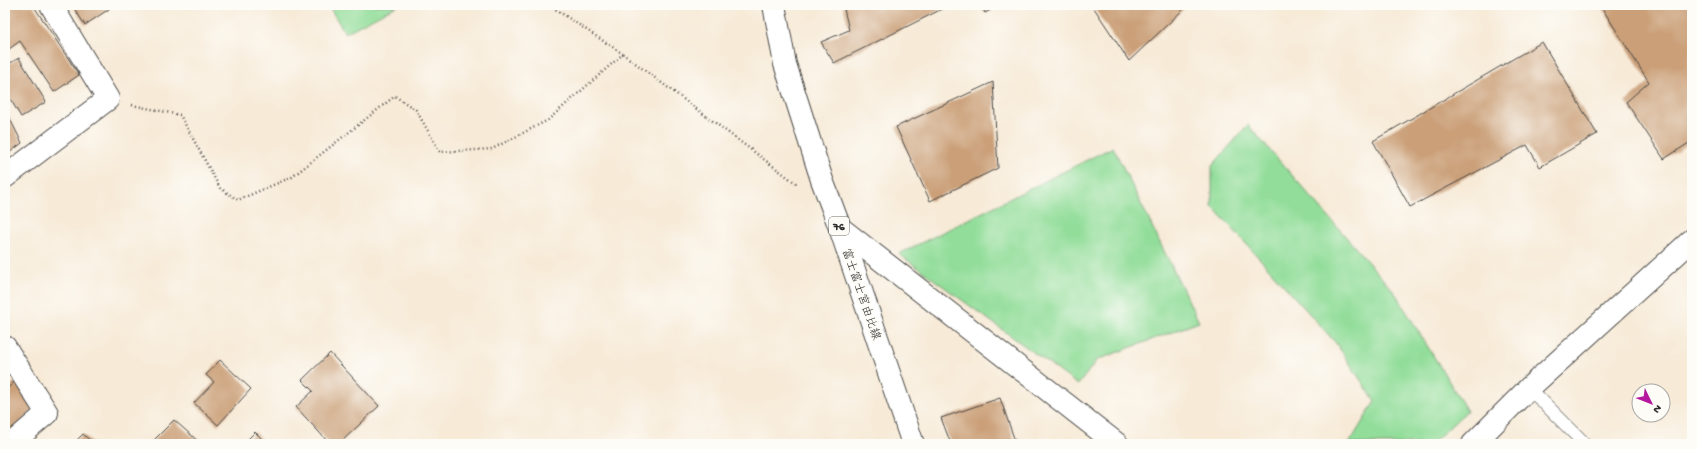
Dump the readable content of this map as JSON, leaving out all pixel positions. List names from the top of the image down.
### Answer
{
  "streets": {
    "street": ["76", "富士富士宮由比線"]
  },
  "north": "bottom right"
}
